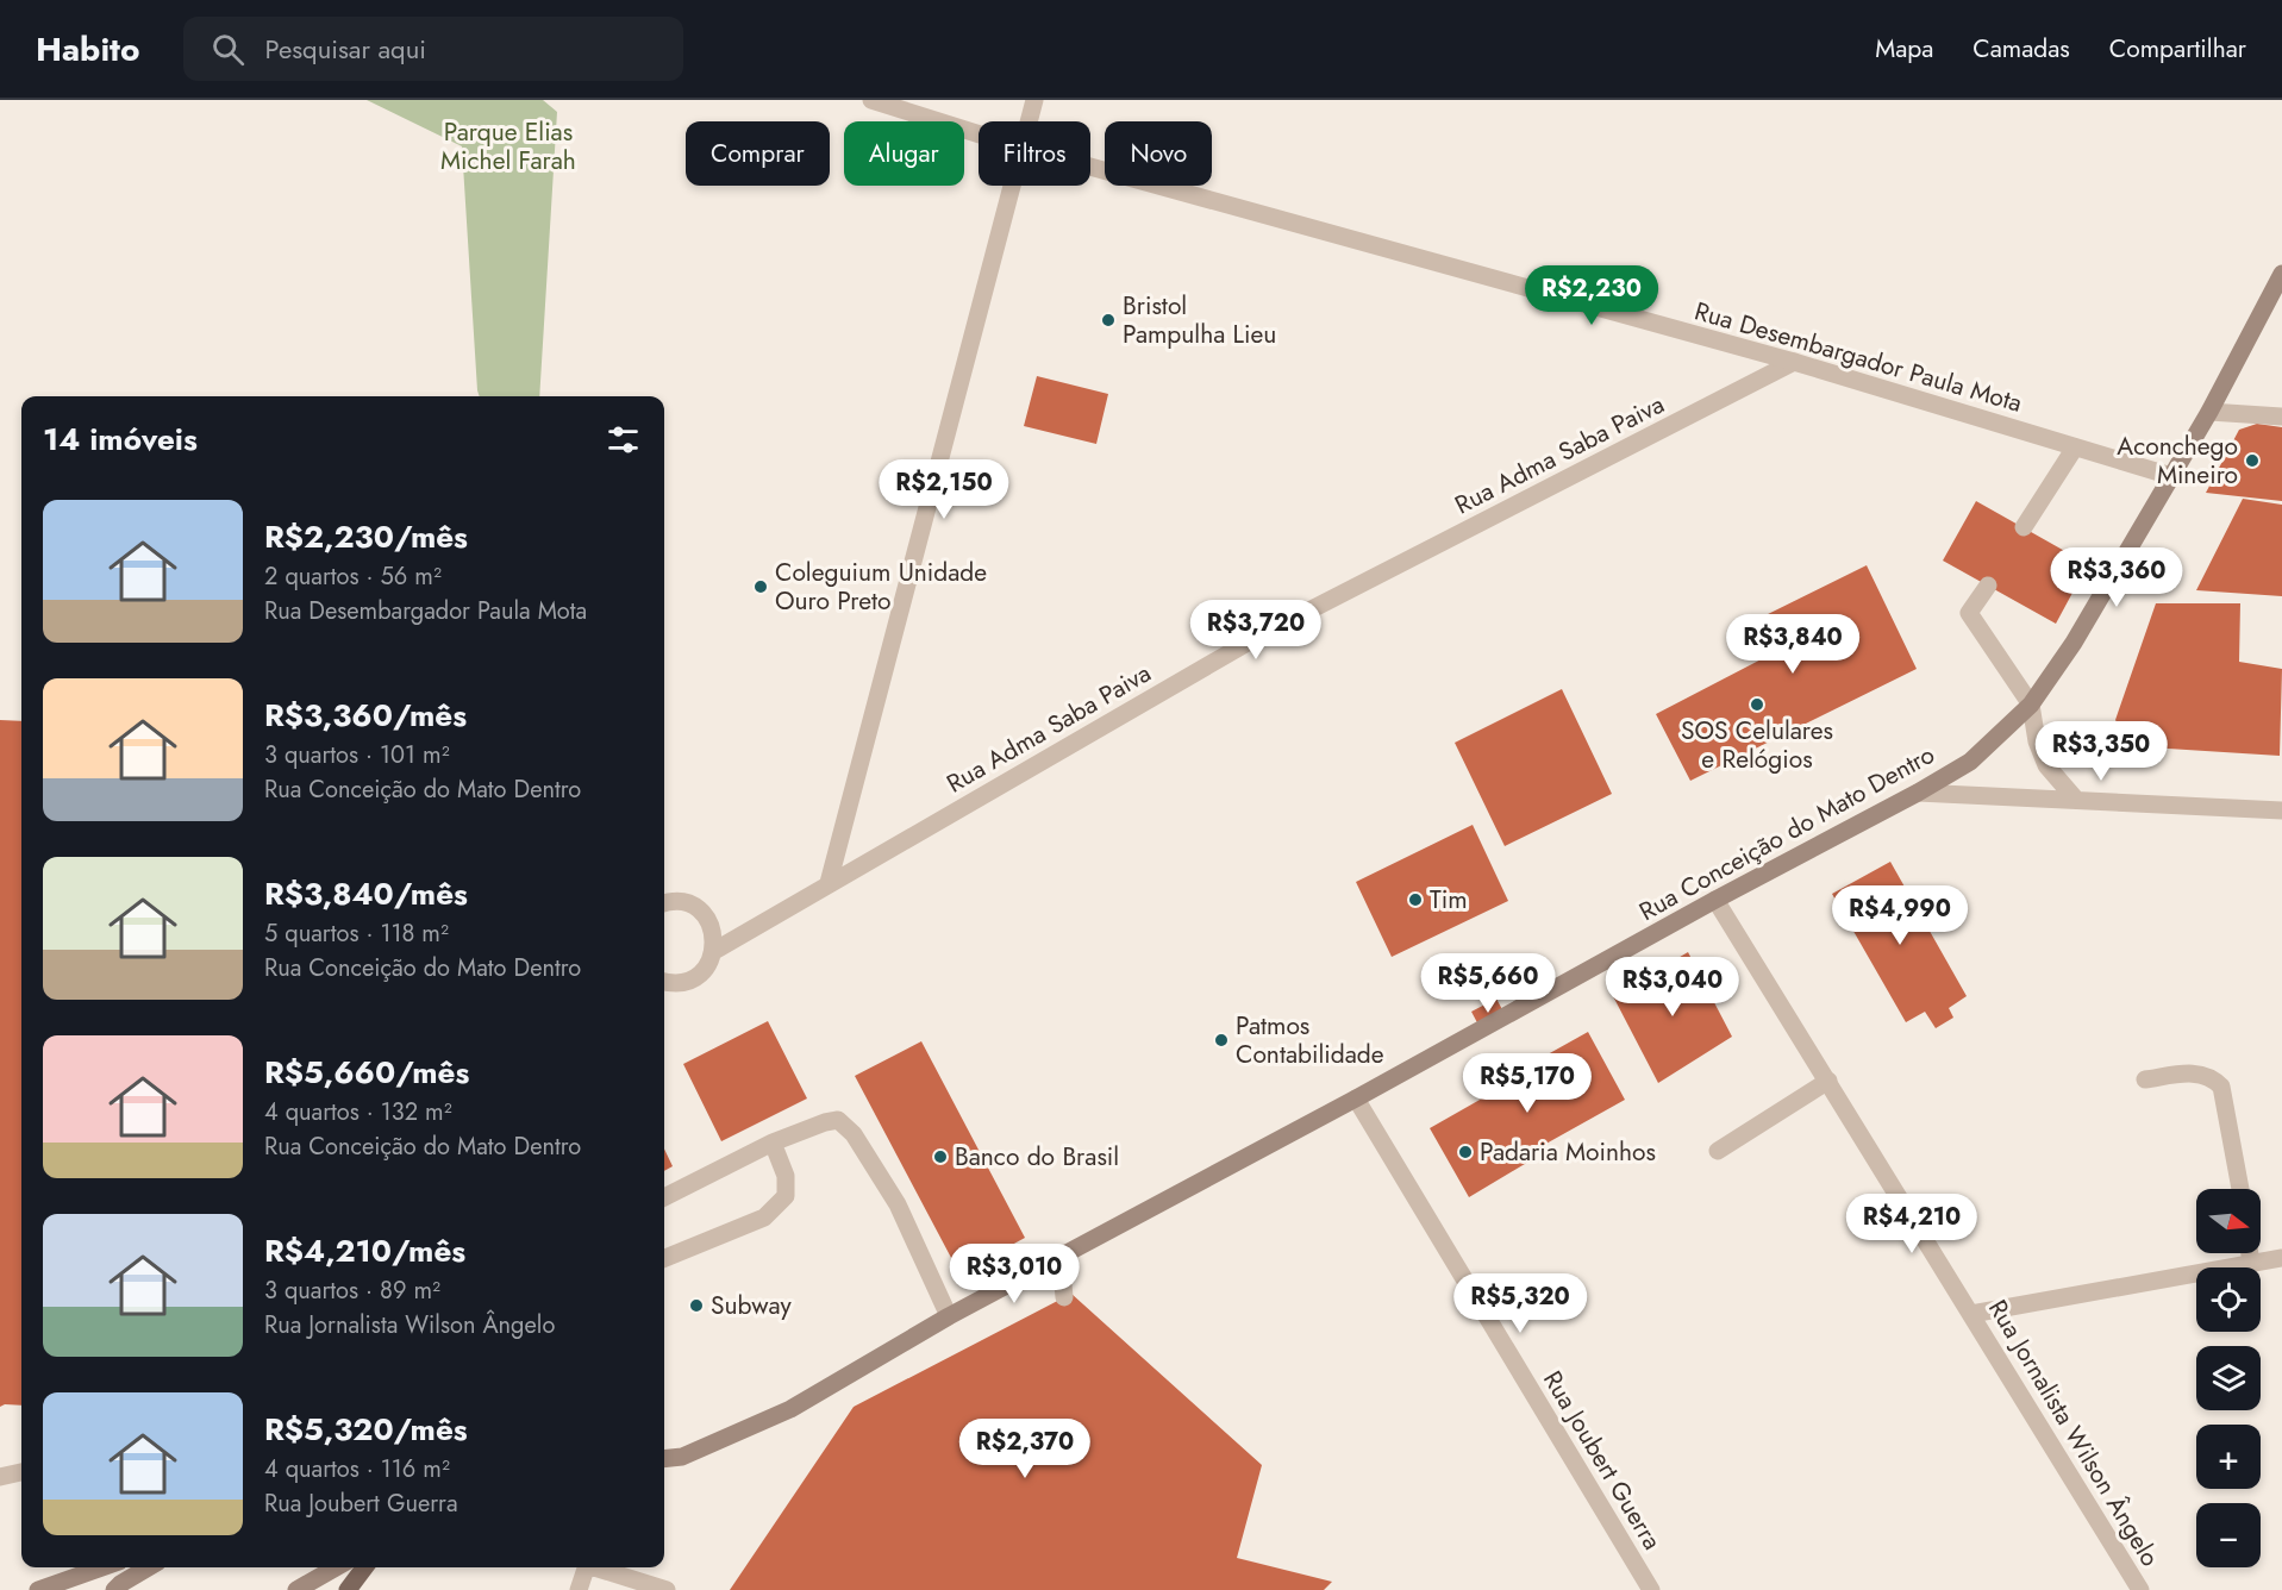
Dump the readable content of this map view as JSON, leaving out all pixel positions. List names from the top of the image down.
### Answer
{
  "streets": {
    "main road": ["Rua Conceição do Mato Dentro"],
    "street": [
      "Rua Desembargador Paula Mota",
      "Rua Adma Saba Paiva",
      "Rua Jornalista Wilson Ângelo",
      "Rua Joubert Guerra"
    ]
  },
  "crossings": [
    ["Rua Desembargador Paula Mota", "Rua Adma Saba Paiva"],
    ["Rua Desembargador Paula Mota", "Rua Conceição do Mato Dentro"],
    ["Rua Conceição do Mato Dentro", "Rua Jornalista Wilson Ângelo"],
    ["Rua Conceição do Mato Dentro", "Rua Joubert Guerra"]
  ],
  "parks": ["Parque Elias Michel Farah"],
  "places": [
    "Bristol Pampulha Lieu",
    "Aconchego Mineiro",
    "Coleguium Unidade Ouro Preto",
    "SOS Celulares e Relógios",
    "Tim",
    "Patmos Contabilidade",
    "Padaria Moinhos",
    "Banco do Brasil",
    "Subway"
  ],
  "north": "right",
  "page": {
    "header": "Habito",
    "search": "Pesquisar aqui",
    "nav": ["Mapa", "Camadas", "Compartilhar"],
    "chip": [
      "Comprar",
      "Alugar",
      "Filtros",
      "Novo"
    ],
    "price": [
      "R$2,230",
      "R$2,150",
      "R$3,360",
      "R$3,720",
      "R$3,840",
      "R$3,350",
      "R$4,990",
      "R$5,660",
      "R$3,040",
      "R$5,170",
      "R$4,210",
      "R$3,010",
      "R$5,320",
      "R$2,370"
    ],
    "heading": "14 imóveis",
    "list": [
      {
        "name": "R$2,230/mês",
        "note": "2 quartos · 56 m² · Rua Desembargador Paula Mota"
      },
      {
        "name": "R$3,360/mês",
        "note": "3 quartos · 101 m² · Rua Conceição do Mato Dentro"
      },
      {
        "name": "R$3,840/mês",
        "note": "5 quartos · 118 m² · Rua Conceição do Mato Dentro"
      },
      {
        "name": "R$5,660/mês",
        "note": "4 quartos · 132 m² · Rua Conceição do Mato Dentro"
      },
      {
        "name": "R$4,210/mês",
        "note": "3 quartos · 89 m² · Rua Jornalista Wilson Ângelo"
      },
      {
        "name": "R$5,320/mês",
        "note": "4 quartos · 116 m² · Rua Joubert Guerra"
      }
    ],
    "map_buttons": ["+", "−"]
  }
}
